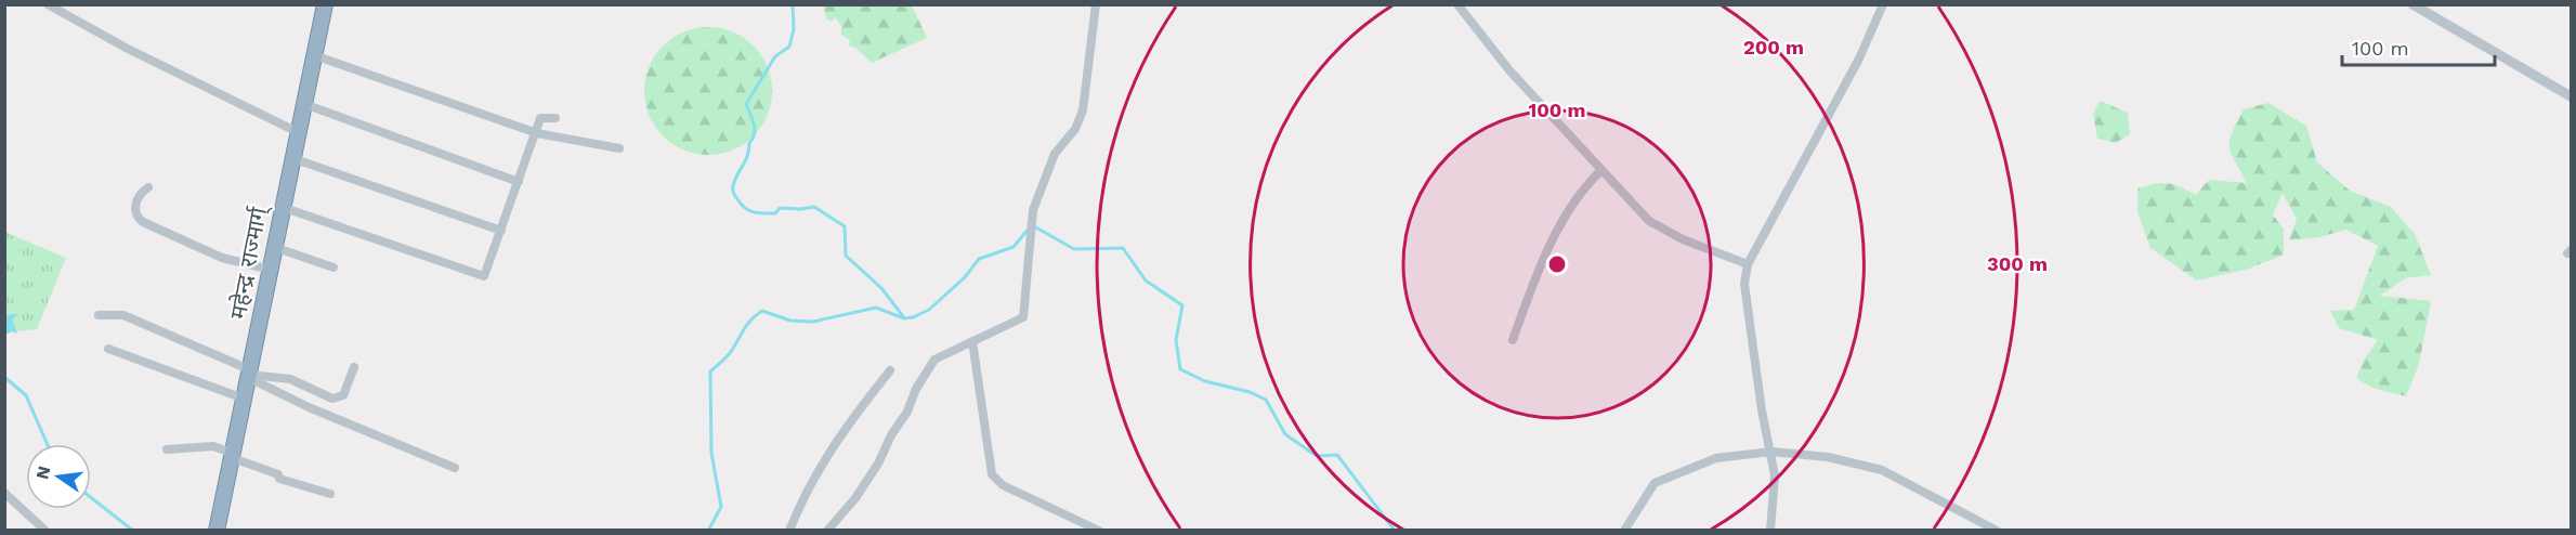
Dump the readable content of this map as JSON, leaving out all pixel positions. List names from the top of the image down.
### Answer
{
  "streets": {
    "highway": ["महेन्द्र राज्मार्ग्"]
  },
  "scale_bar": "100 m",
  "north": "left",
  "rings": ["200 m", "100 m", "300 m"]
}
